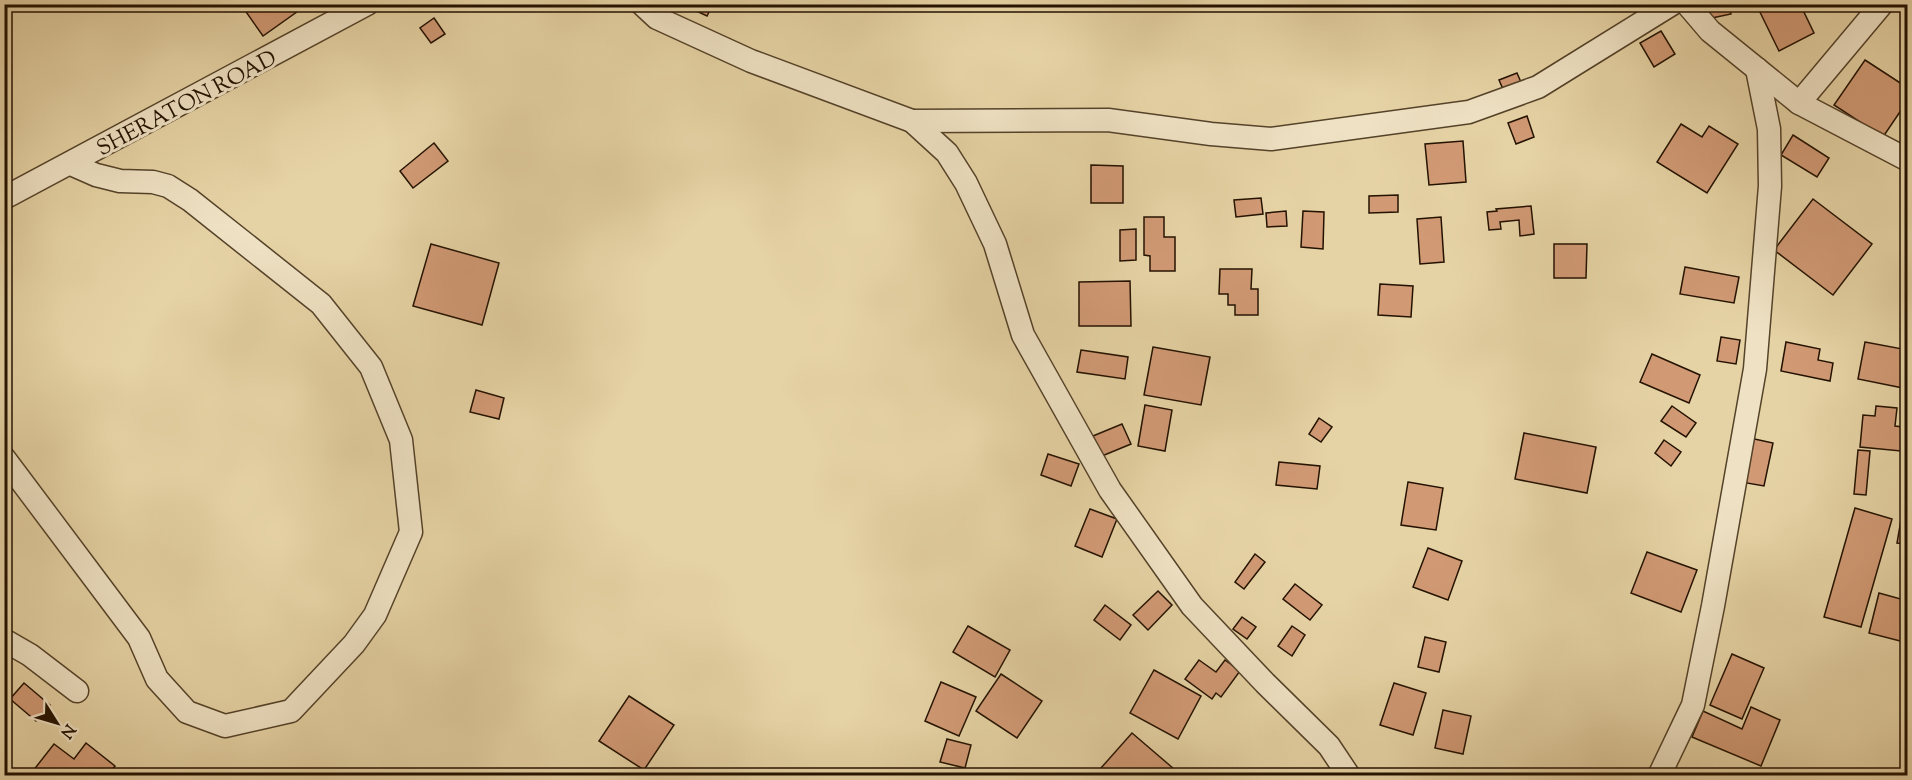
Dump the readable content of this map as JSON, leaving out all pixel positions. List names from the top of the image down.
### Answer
{
  "streets": {
    "street": ["SHERATON ROAD"]
  },
  "north": "bottom right"
}
